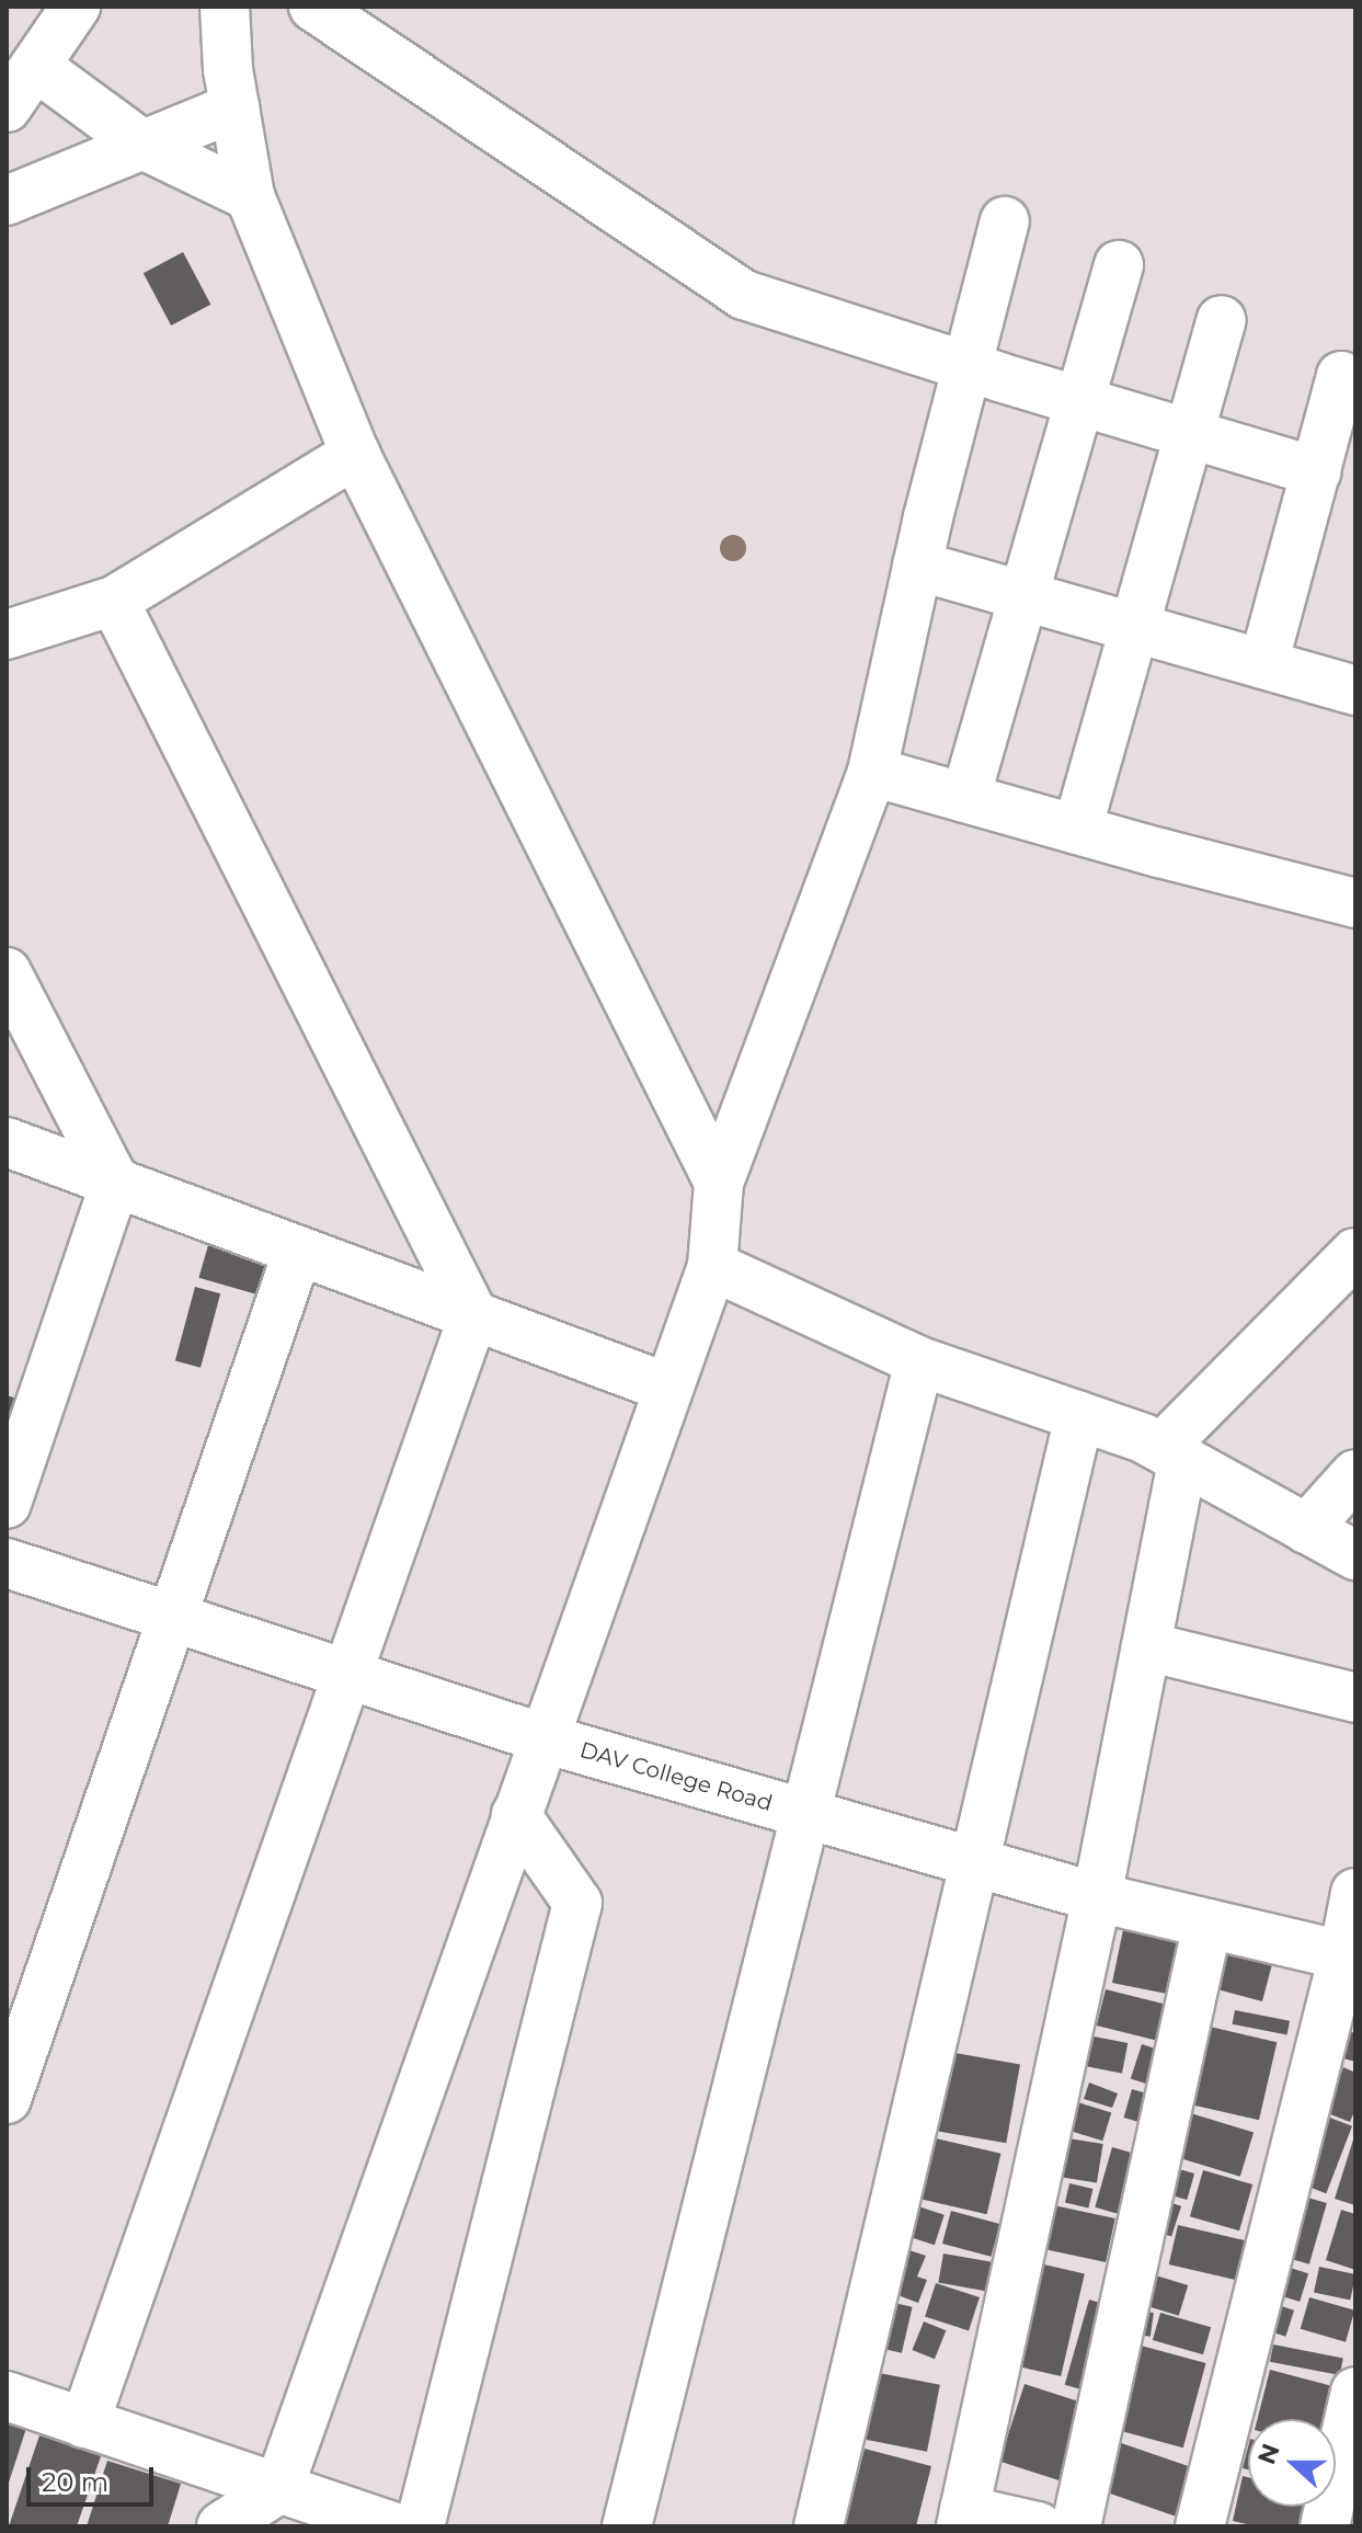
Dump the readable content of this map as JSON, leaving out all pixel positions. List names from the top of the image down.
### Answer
{
  "streets": {
    "street": ["DAV College Road"]
  },
  "scale_bar": "20 m",
  "north": "left"
}
